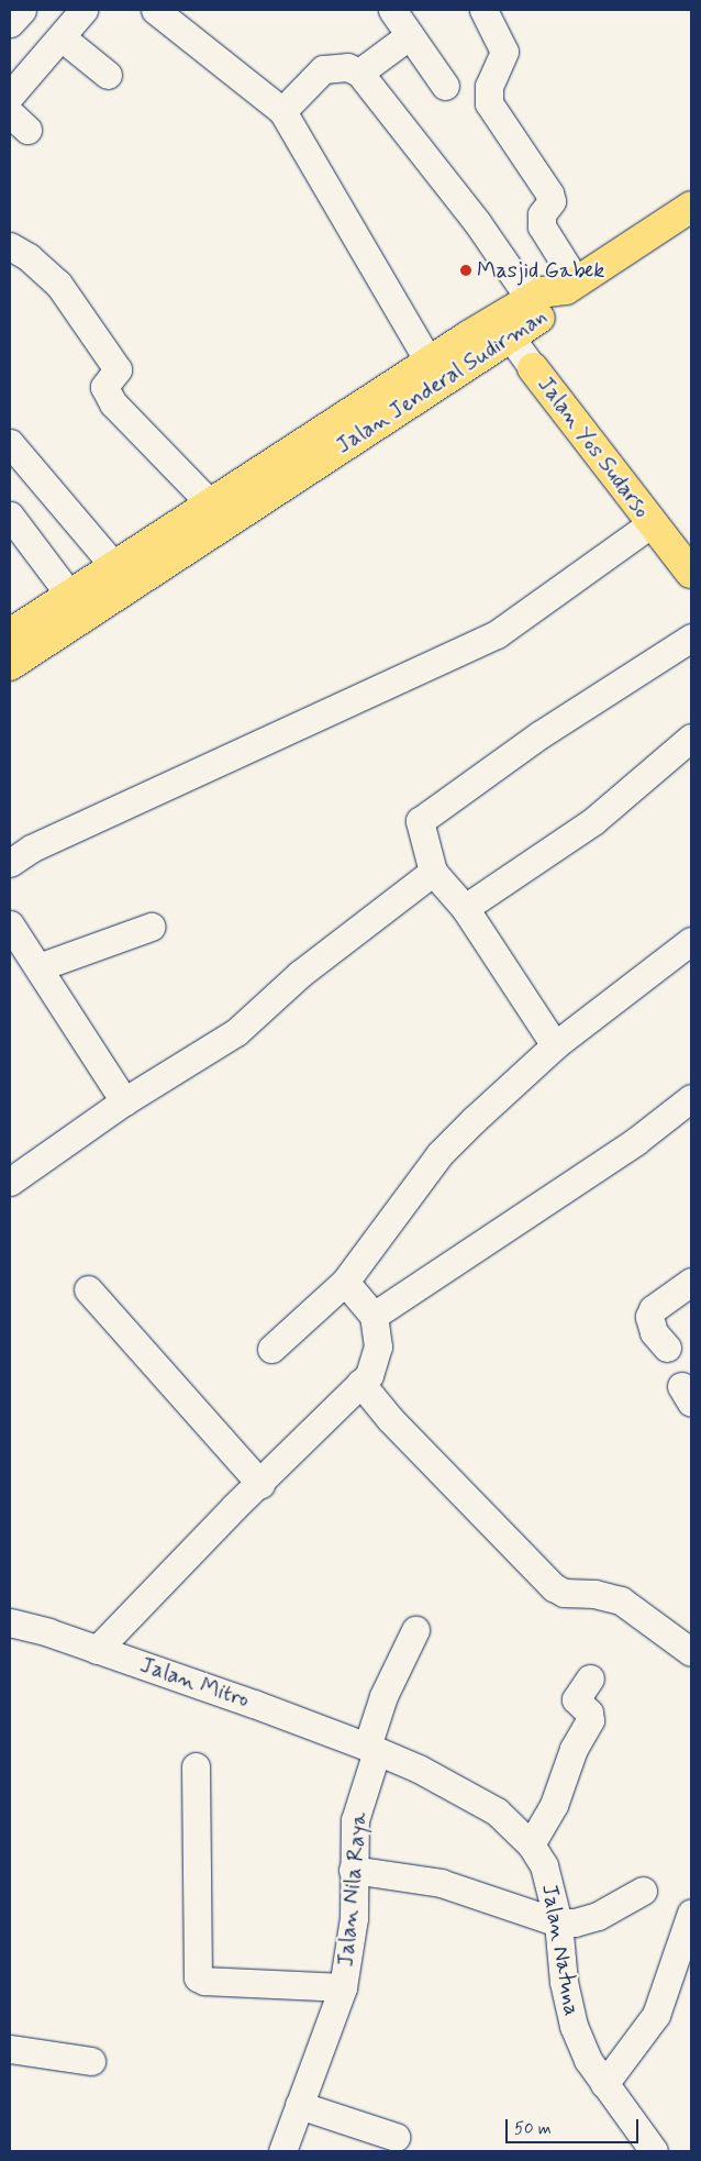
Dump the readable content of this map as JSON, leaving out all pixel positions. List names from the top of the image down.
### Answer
{
  "streets": {
    "highway": ["Jalan Jenderal Sudirman", "Jalan Yos Sudarso"],
    "street": ["Jalan Mitro", "Jalan Nila Raya", "Jalan Natuna"]
  },
  "crossings": [
    ["Jalan Jenderal Sudirman", "Jalan Yos Sudarso"],
    ["Jalan Mitro", "Jalan Nila Raya"],
    ["Jalan Mitro", "Jalan Natuna"],
    ["Jalan Nila Raya", "Jalan Natuna"]
  ],
  "places": ["Masjid Gabek"],
  "scale_bar": "50 m"
}
